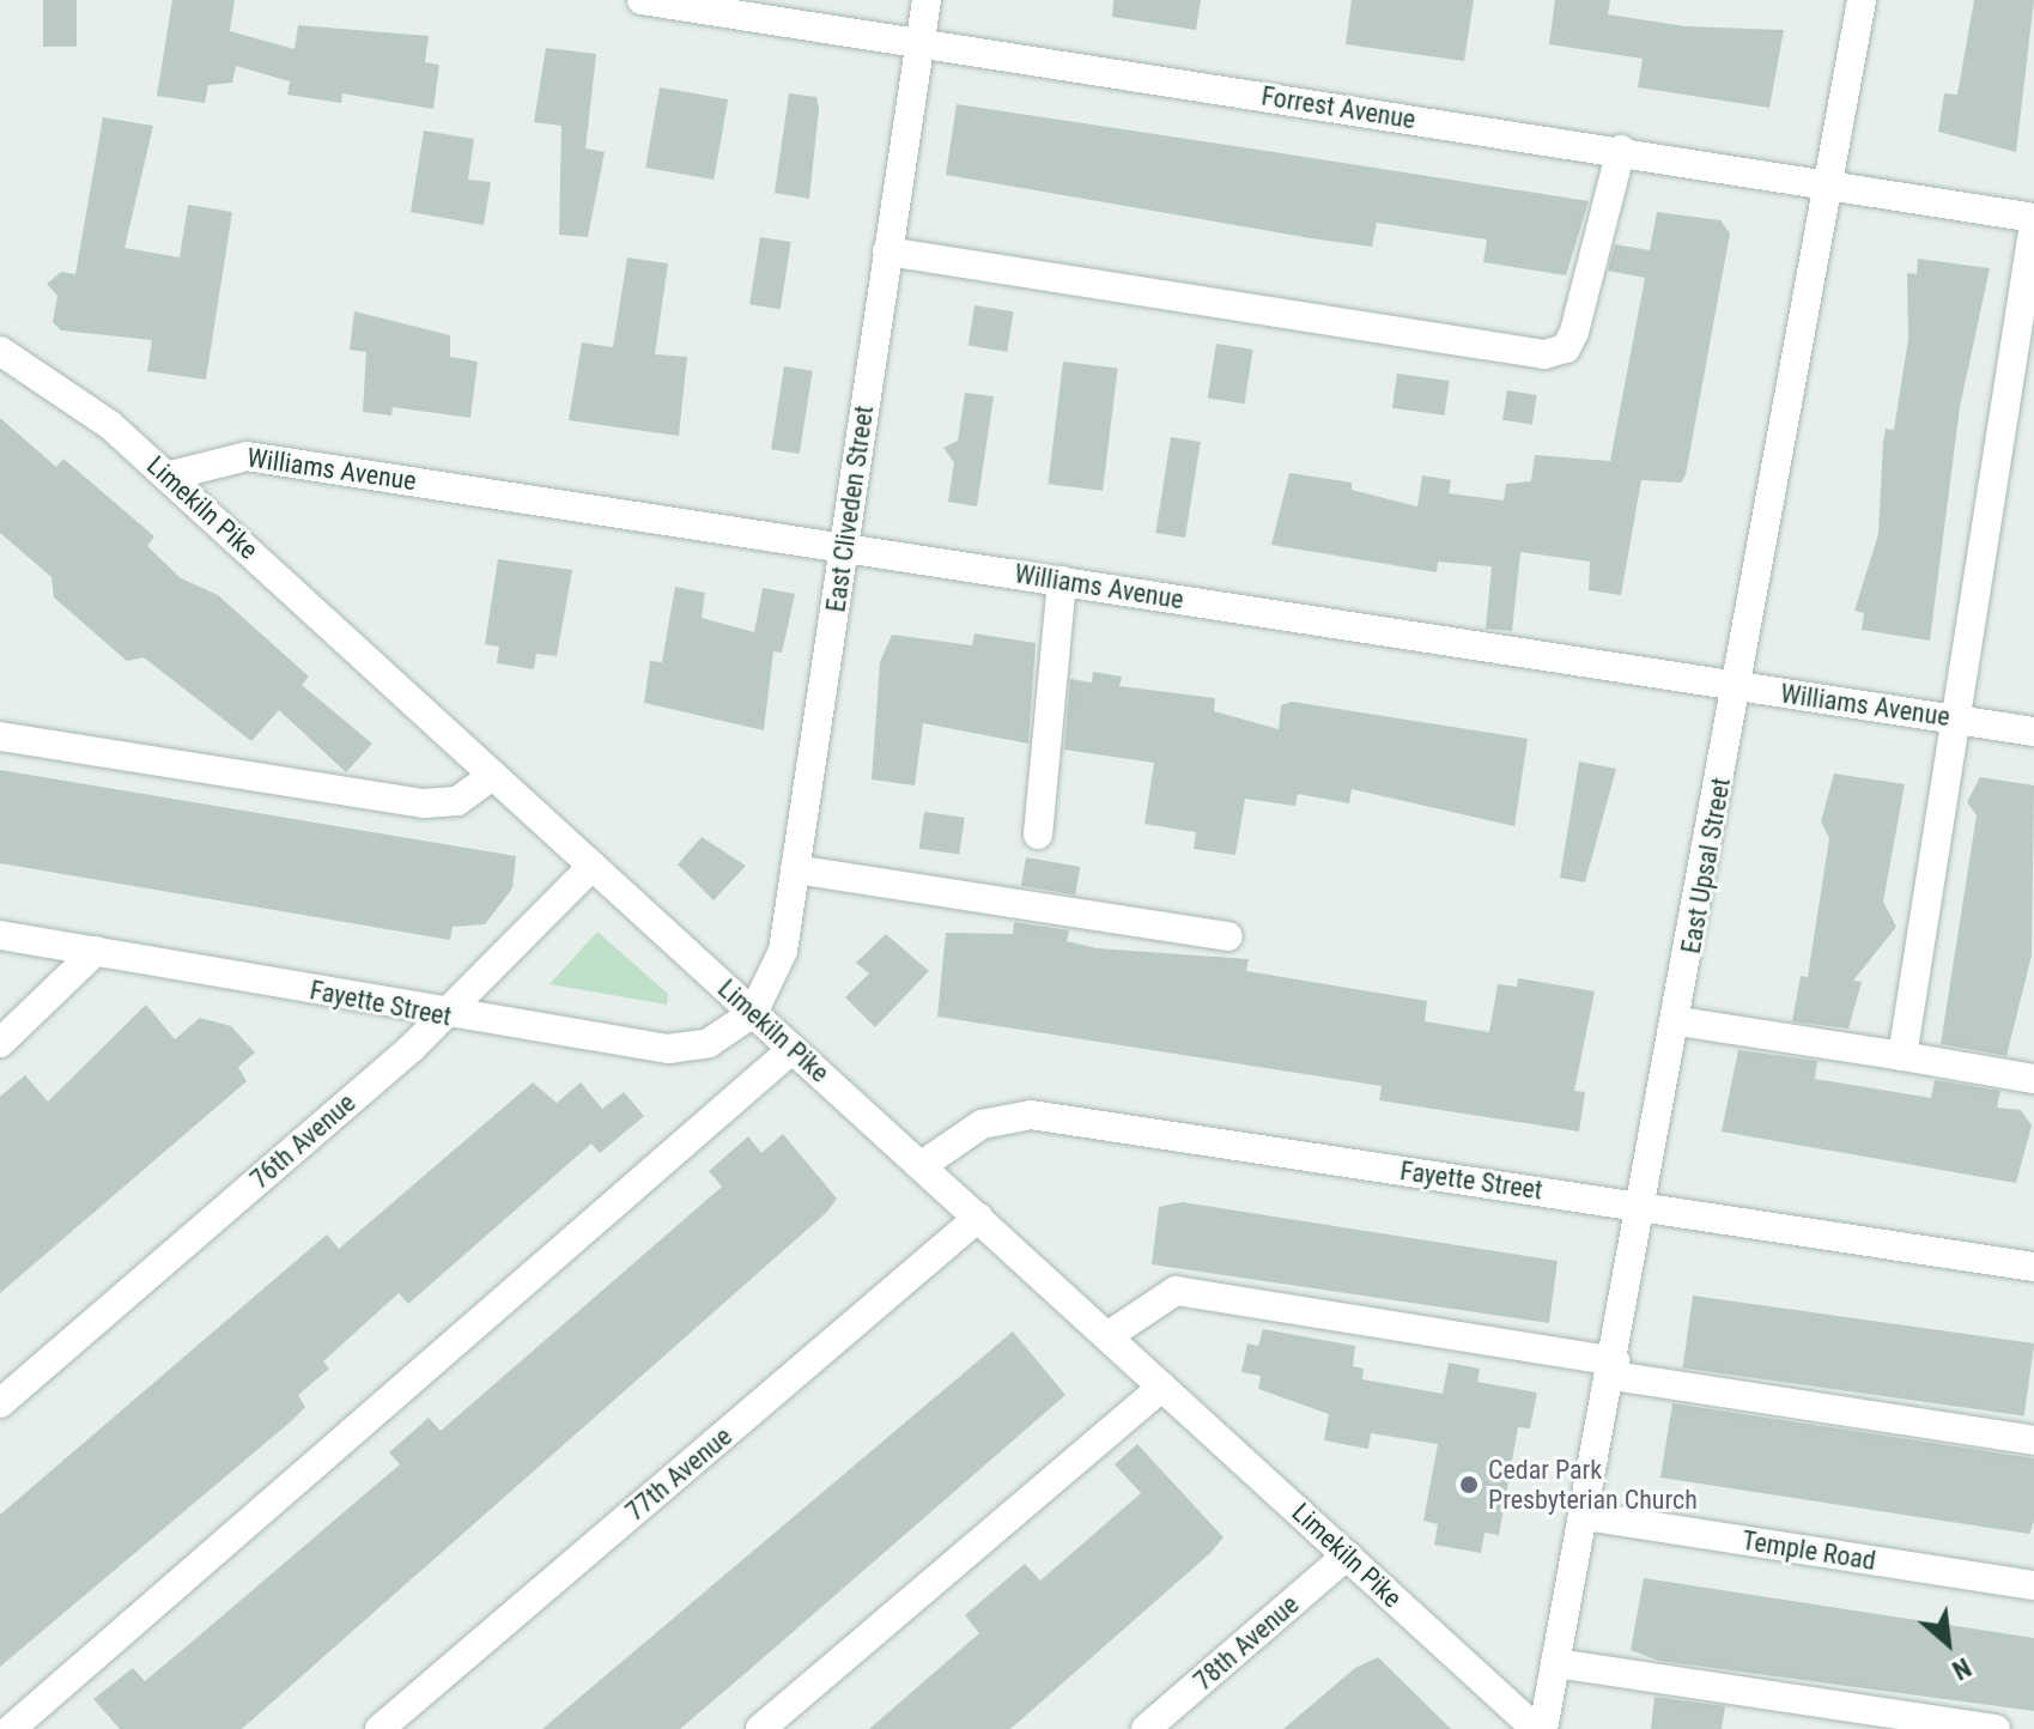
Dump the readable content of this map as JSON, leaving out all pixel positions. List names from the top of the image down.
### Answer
{
  "streets": {
    "street": [
      "Forrest Avenue",
      "Williams Avenue",
      "Limekiln Pike",
      "East Cliveden Street",
      "East Upsal Street",
      "Fayette Street",
      "76th Avenue",
      "77th Avenue",
      "Temple Road",
      "78th Avenue"
    ]
  },
  "crossings": [
    ["Forrest Avenue", "East Cliveden Street"],
    ["Forrest Avenue", "East Upsal Street"],
    ["Williams Avenue", "Limekiln Pike"],
    ["Williams Avenue", "East Cliveden Street"],
    ["Williams Avenue", "East Upsal Street"],
    ["Limekiln Pike", "East Cliveden Street"],
    ["Limekiln Pike", "East Upsal Street"],
    ["Limekiln Pike", "Fayette Street"],
    ["Limekiln Pike", "76th Avenue"],
    ["Limekiln Pike", "77th Avenue"],
    ["Limekiln Pike", "78th Avenue"],
    ["East Cliveden Street", "Fayette Street"],
    ["East Upsal Street", "Fayette Street"],
    ["East Upsal Street", "Temple Road"],
    ["Fayette Street", "76th Avenue"]
  ],
  "places": ["Cedar Park Presbyterian Church"],
  "north": "bottom right"
}
